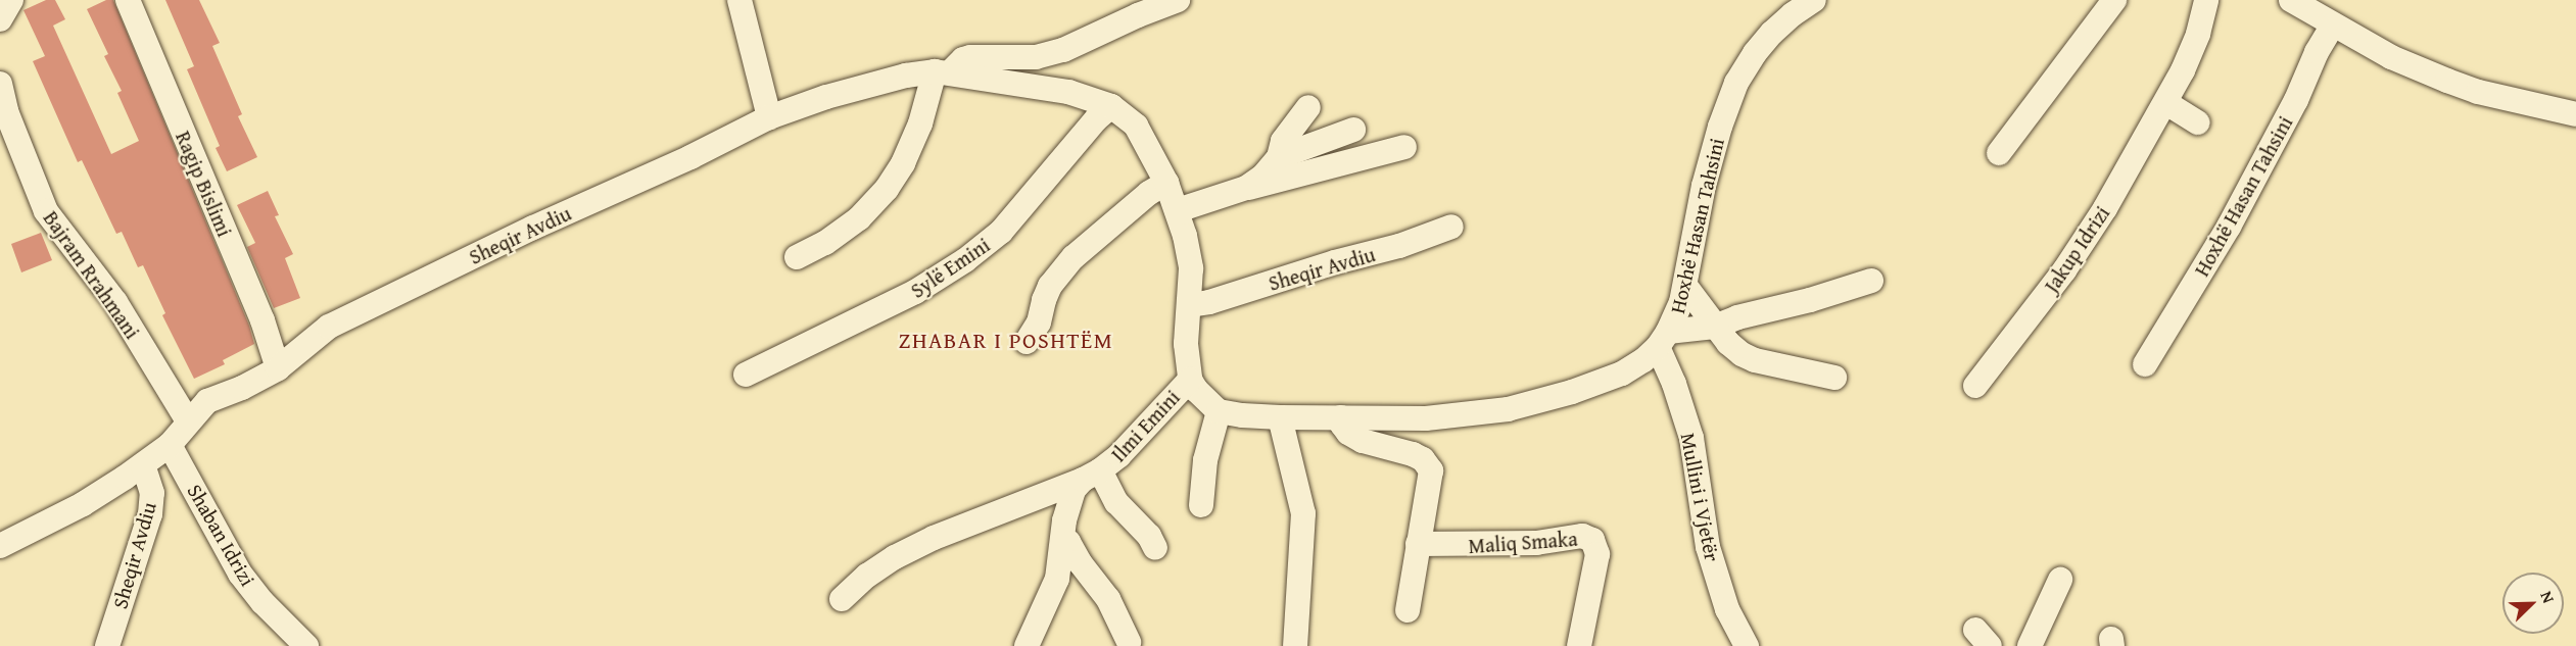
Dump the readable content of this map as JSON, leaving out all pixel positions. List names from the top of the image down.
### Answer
{
  "streets": {
    "street": [
      "Ragip Bislimi",
      "Hoxhë Hasan Tahsini",
      "Sheqir Avdiu",
      "Jakup Idrizi",
      "Sylë Emini",
      "Bajram Rrahmani",
      "Ilmi Emini",
      "Mullini i Vjetër",
      "Shaban Idrizi",
      "Maliq Smaka"
    ]
  },
  "crossings": [
    ["Ragip Bislimi", "Sheqir Avdiu"],
    ["Hoxhë Hasan Tahsini", "Mullini i Vjetër"],
    ["Sheqir Avdiu", "Sylë Emini"],
    ["Sheqir Avdiu", "Bajram Rrahmani"],
    ["Sheqir Avdiu", "Ilmi Emini"],
    ["Sheqir Avdiu", "Shaban Idrizi"]
  ],
  "districts": ["ZHABAR I POSHTËM"],
  "north": "top right"
}
